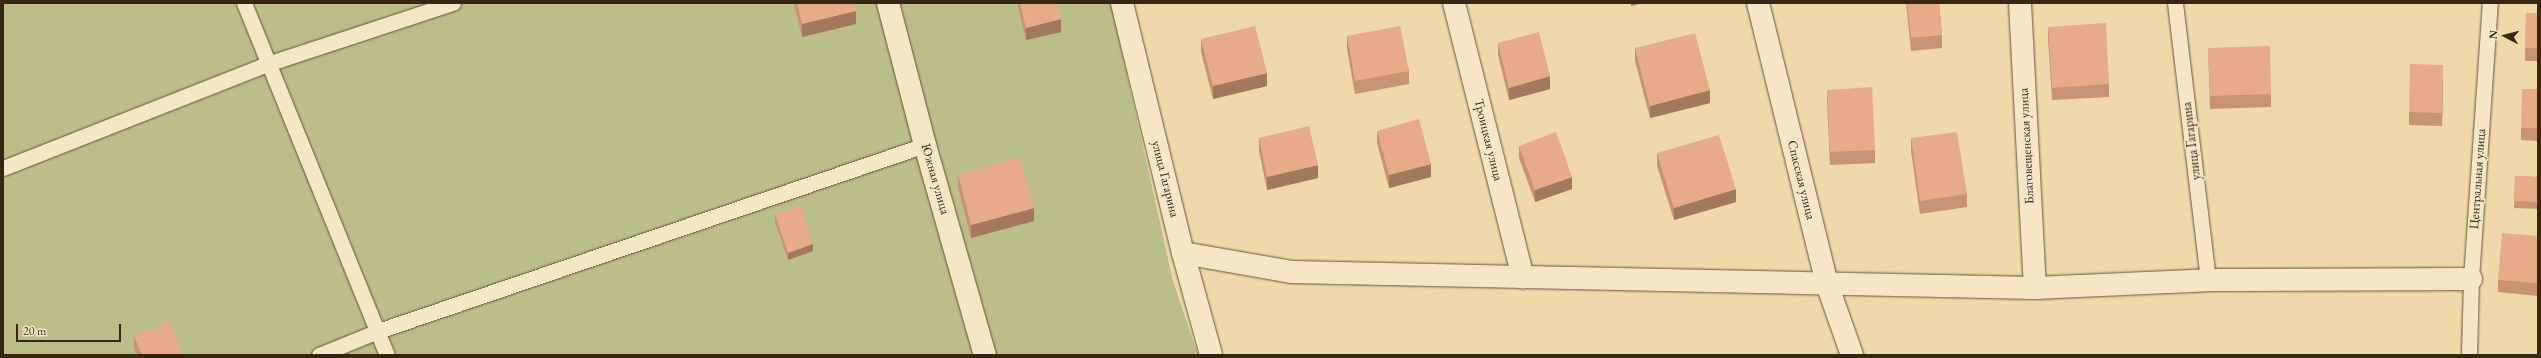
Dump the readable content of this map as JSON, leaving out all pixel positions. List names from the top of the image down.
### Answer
{
  "streets": {
    "street": [
      "Троицкая улица",
      "улица Гагарина",
      "Благовещенская улица",
      "Южная улица",
      "Спасская улица"
    ],
    "lane": ["Центральная улица"]
  },
  "scale_bar": "20 m",
  "north": "left"
}
